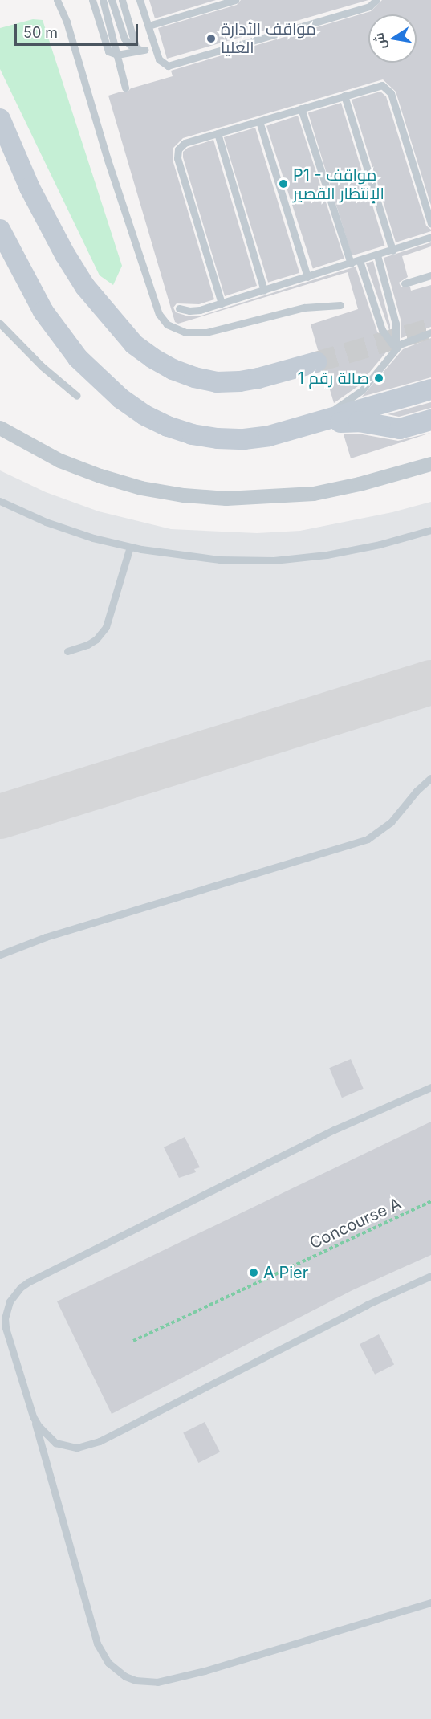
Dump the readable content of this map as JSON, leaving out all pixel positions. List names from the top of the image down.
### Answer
{
  "streets": {
    "path": ["Concourse A"]
  },
  "places": [
    "مواقف الأدارة العليا",
    "P1 - مواقف الإنتظار القصير",
    "صالة رقم 1",
    "A Pier"
  ],
  "scale_bar": "50 m",
  "north": "left"
}
